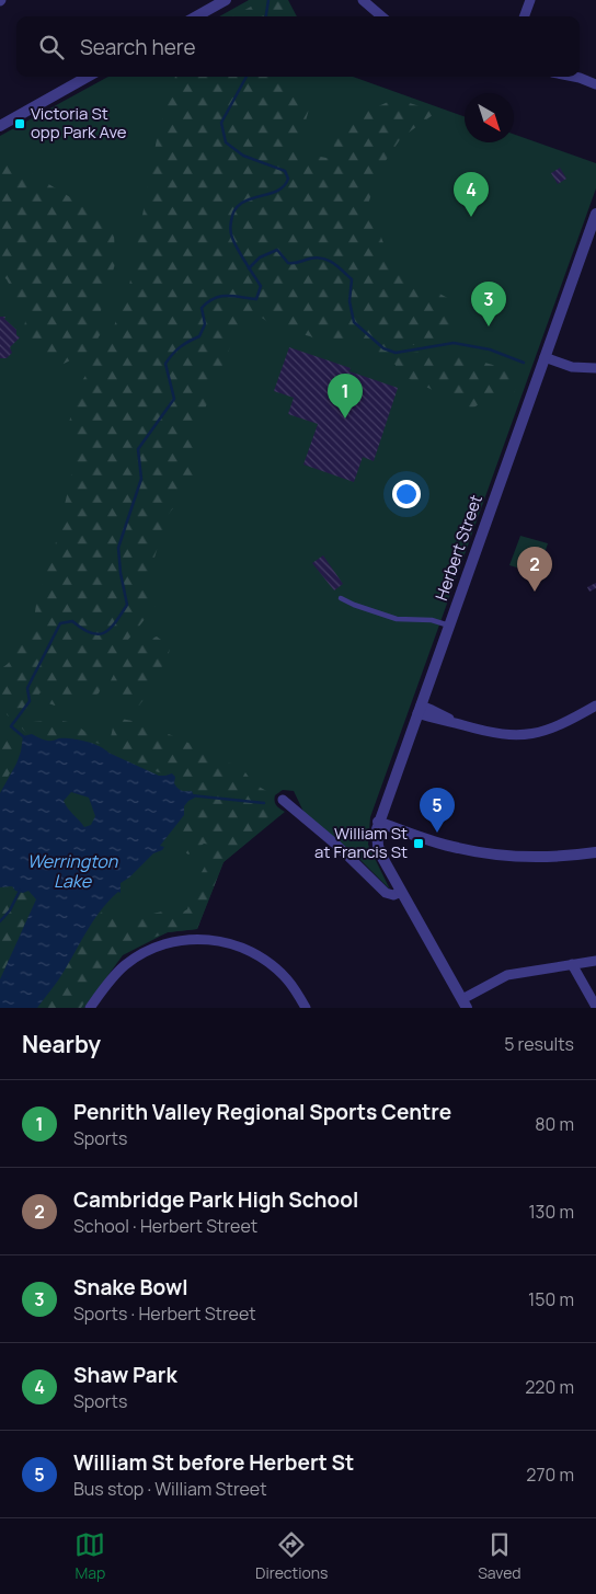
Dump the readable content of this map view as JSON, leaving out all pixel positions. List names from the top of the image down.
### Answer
{
  "streets": {
    "street": ["Herbert Street"]
  },
  "water": ["Werrington Lake"],
  "places": {
    "transit": ["Victoria St opp Park Ave", "William St at Francis St"]
  },
  "north": "bottom right",
  "page": {
    "search": "Search here",
    "pins": [
      "4",
      "3",
      "1",
      "2",
      "5"
    ],
    "heading": ["Nearby", "5 results"],
    "list": [
      {
        "mark": "1",
        "name": "Penrith Valley Regional Sports Centre",
        "note": "Sports",
        "value": "80 m"
      },
      {
        "mark": "2",
        "name": "Cambridge Park High School",
        "note": "School · Herbert Street",
        "value": "130 m"
      },
      {
        "mark": "3",
        "name": "Snake Bowl",
        "note": "Sports · Herbert Street",
        "value": "150 m"
      },
      {
        "mark": "4",
        "name": "Shaw Park",
        "note": "Sports",
        "value": "220 m"
      },
      {
        "mark": "5",
        "name": "William St before Herbert St",
        "note": "Bus stop · William Street",
        "value": "270 m"
      }
    ],
    "nav": ["Map", "Directions", "Saved"]
  }
}
